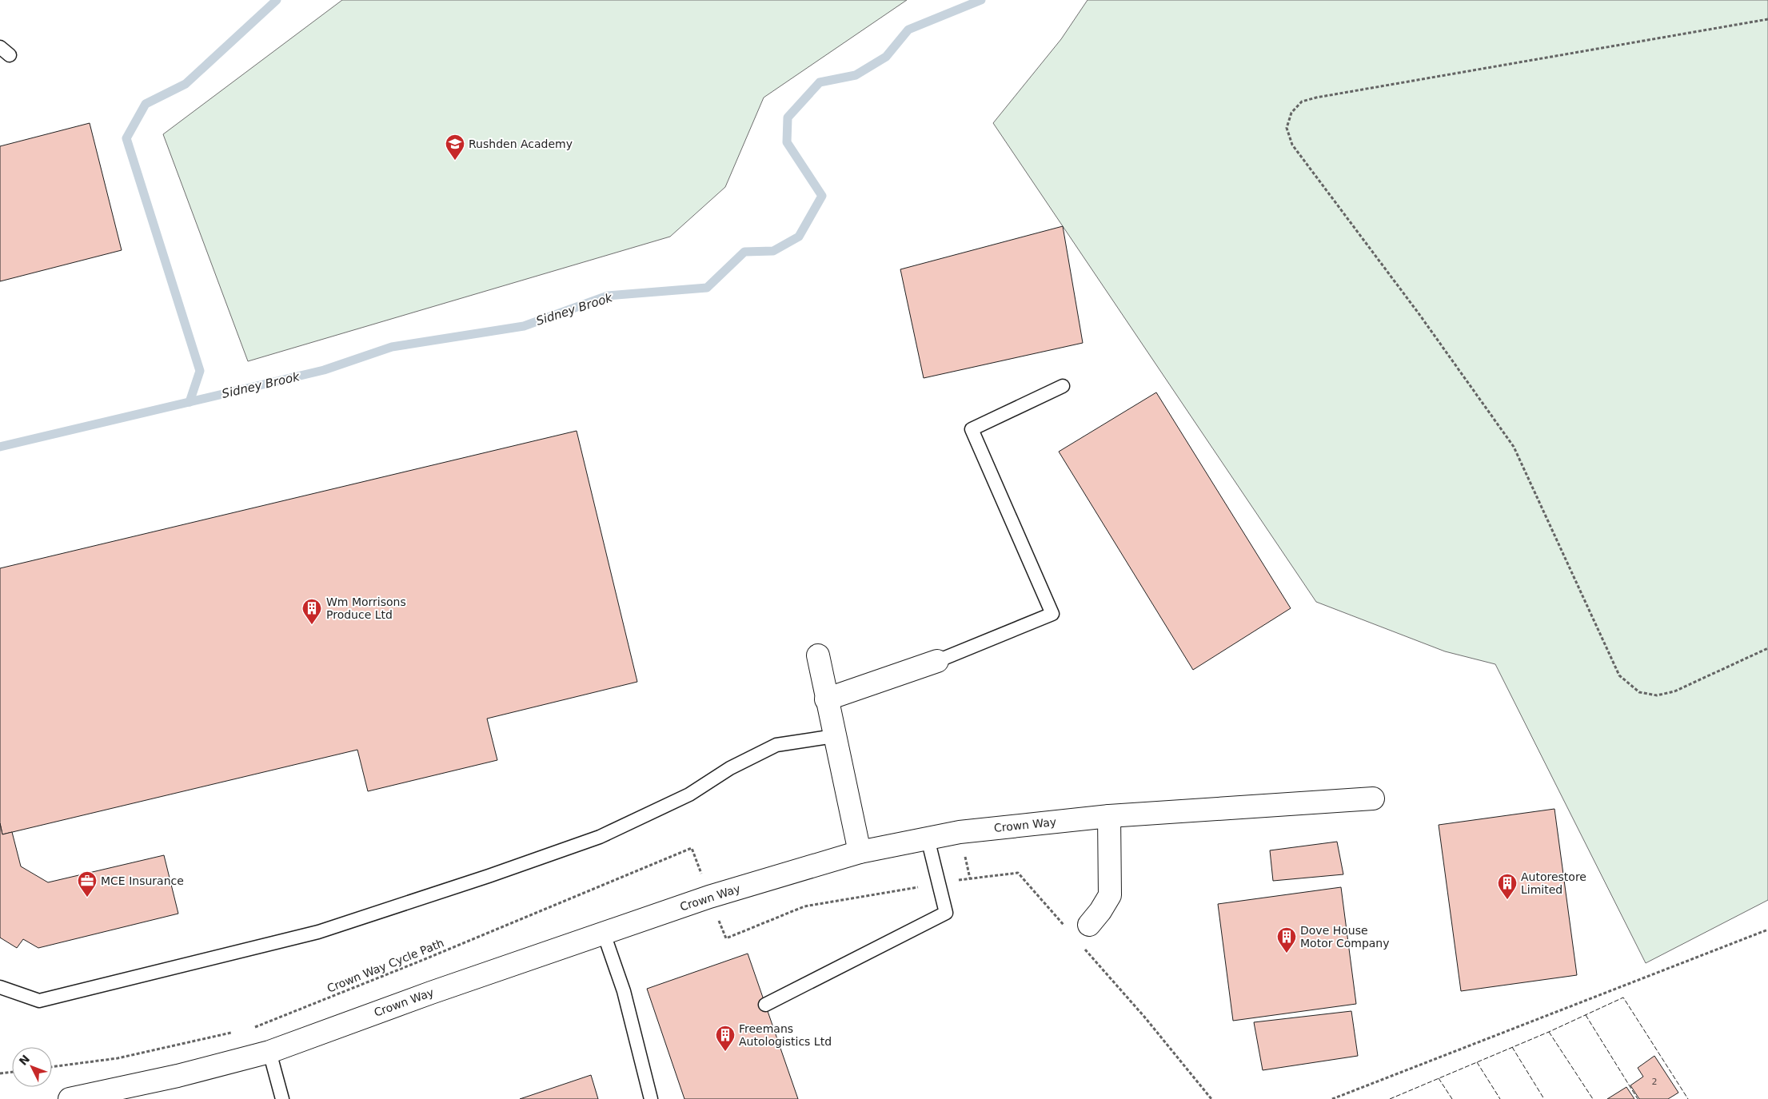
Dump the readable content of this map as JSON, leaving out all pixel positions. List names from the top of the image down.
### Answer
{
  "streets": {
    "street": ["Crown Way"],
    "path": ["Crown Way Cycle Path"]
  },
  "water": ["Sidney Brook"],
  "places": {
    "school or university": ["Rushden Academy"],
    "building": [
      "Wm Morrisons Produce Ltd",
      "Autorestore Limited",
      "Dove House Motor Company",
      "Freemans Autologistics Ltd"
    ],
    "office": ["MCE Insurance"]
  },
  "house_numbers": ["2"],
  "north": "top left"
}
